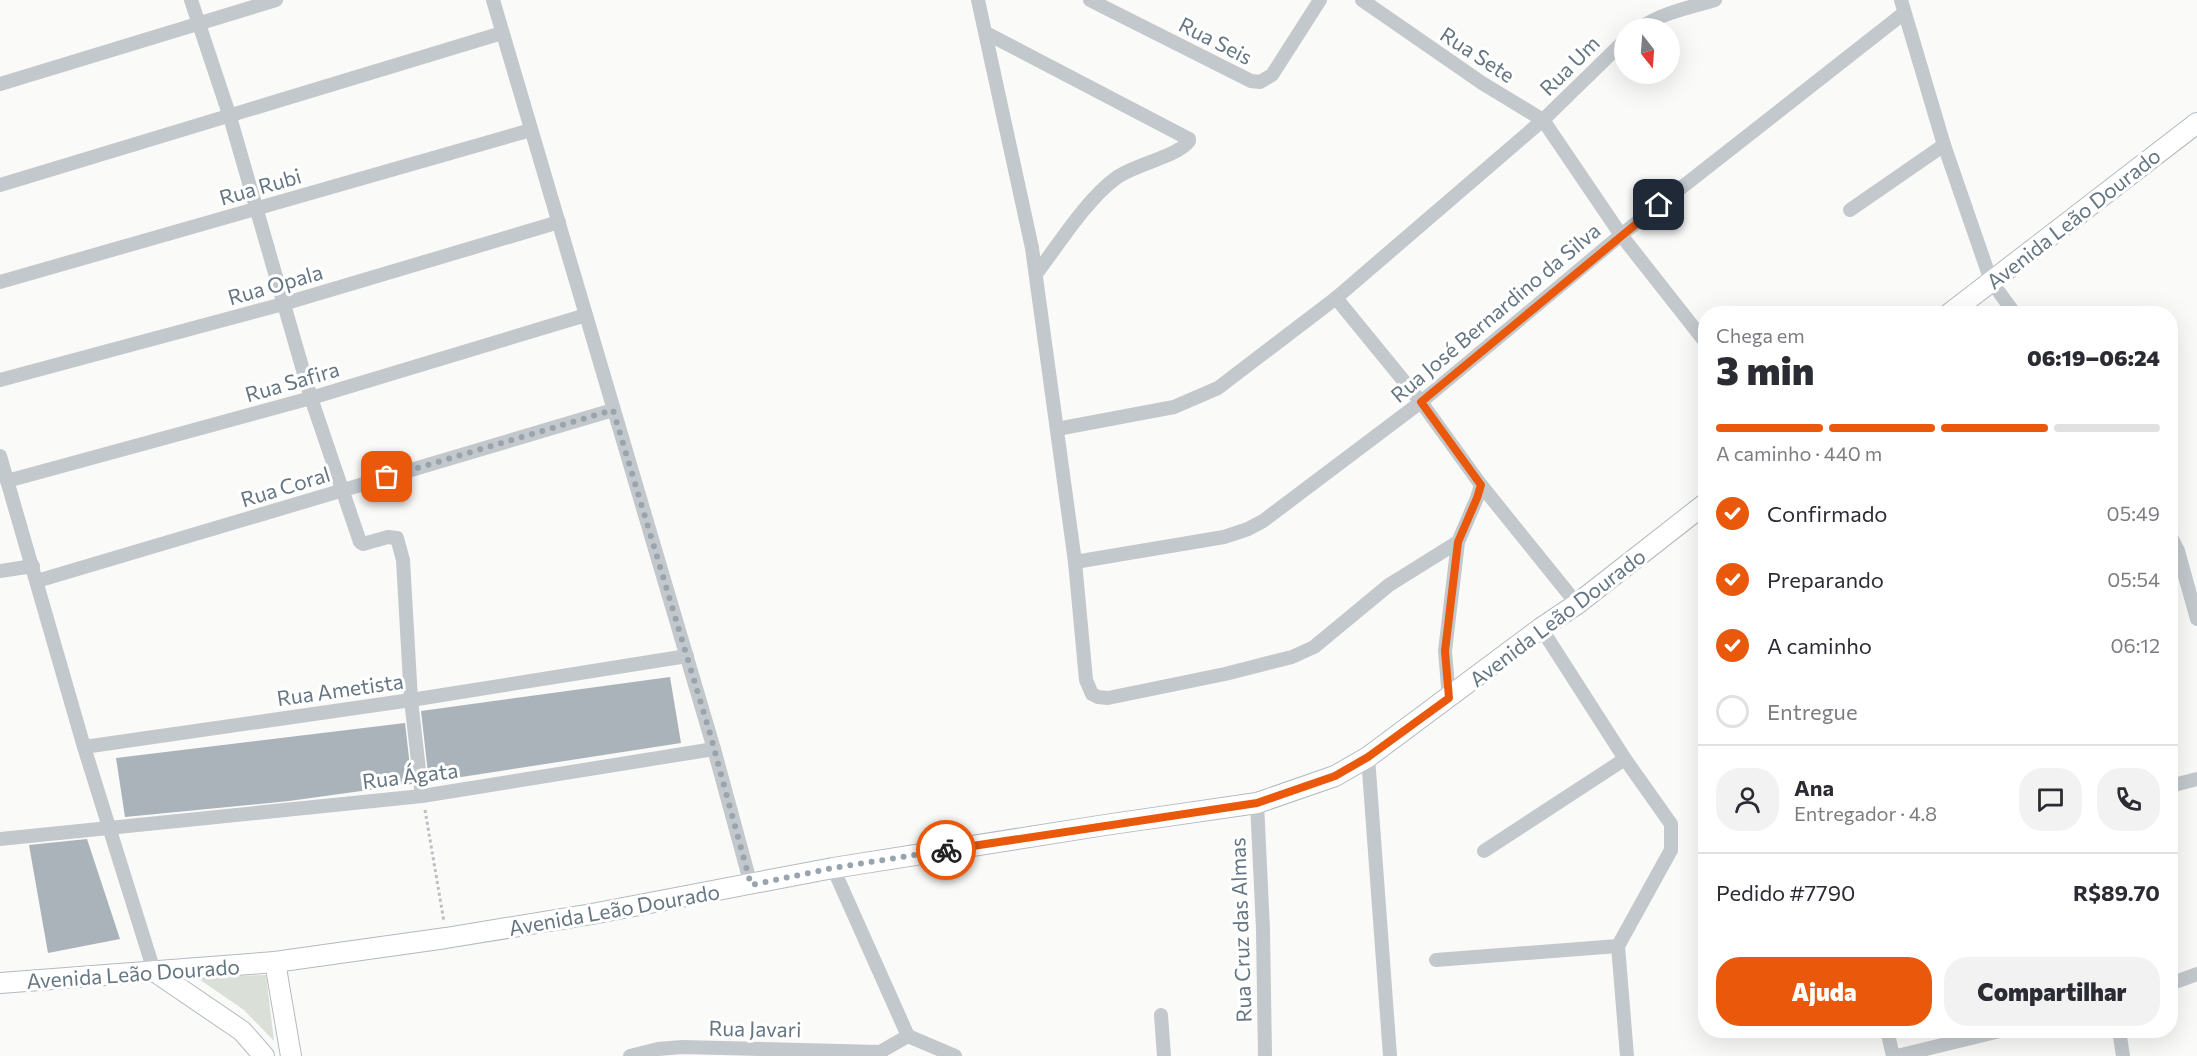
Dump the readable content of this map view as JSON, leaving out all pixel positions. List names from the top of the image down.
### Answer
{
  "streets": {
    "main road": ["Avenida Leão Dourado"],
    "street": [
      "Rua Seis",
      "Rua Sete",
      "Rua Um",
      "Rua Rubi",
      "Rua Opala",
      "Rua José Bernardino da Silva",
      "Rua Safira",
      "Rua Coral",
      "Rua Ametista",
      "Rua Ágata",
      "Rua Cruz das Almas",
      "Rua Javari"
    ]
  },
  "crossings": [
    ["Rua Sete", "Rua Um"],
    ["Avenida Leão Dourado", "Rua Cruz das Almas"]
  ],
  "north": "bottom",
  "page": {
    "heading": ["3 min", "Chega em", "06:19–06:24"],
    "panel": [
      "Ana",
      "Entregador · 4.8",
      "Pedido #7790",
      "R$89.70"
    ],
    "bar": "A caminho · 440 m",
    "list": [
      ["Confirmado", "05:49"],
      ["Preparando", "05:54"],
      ["A caminho", "06:12"],
      "Entregue"
    ],
    "buttons": ["Ajuda", "Compartilhar"]
  }
}
